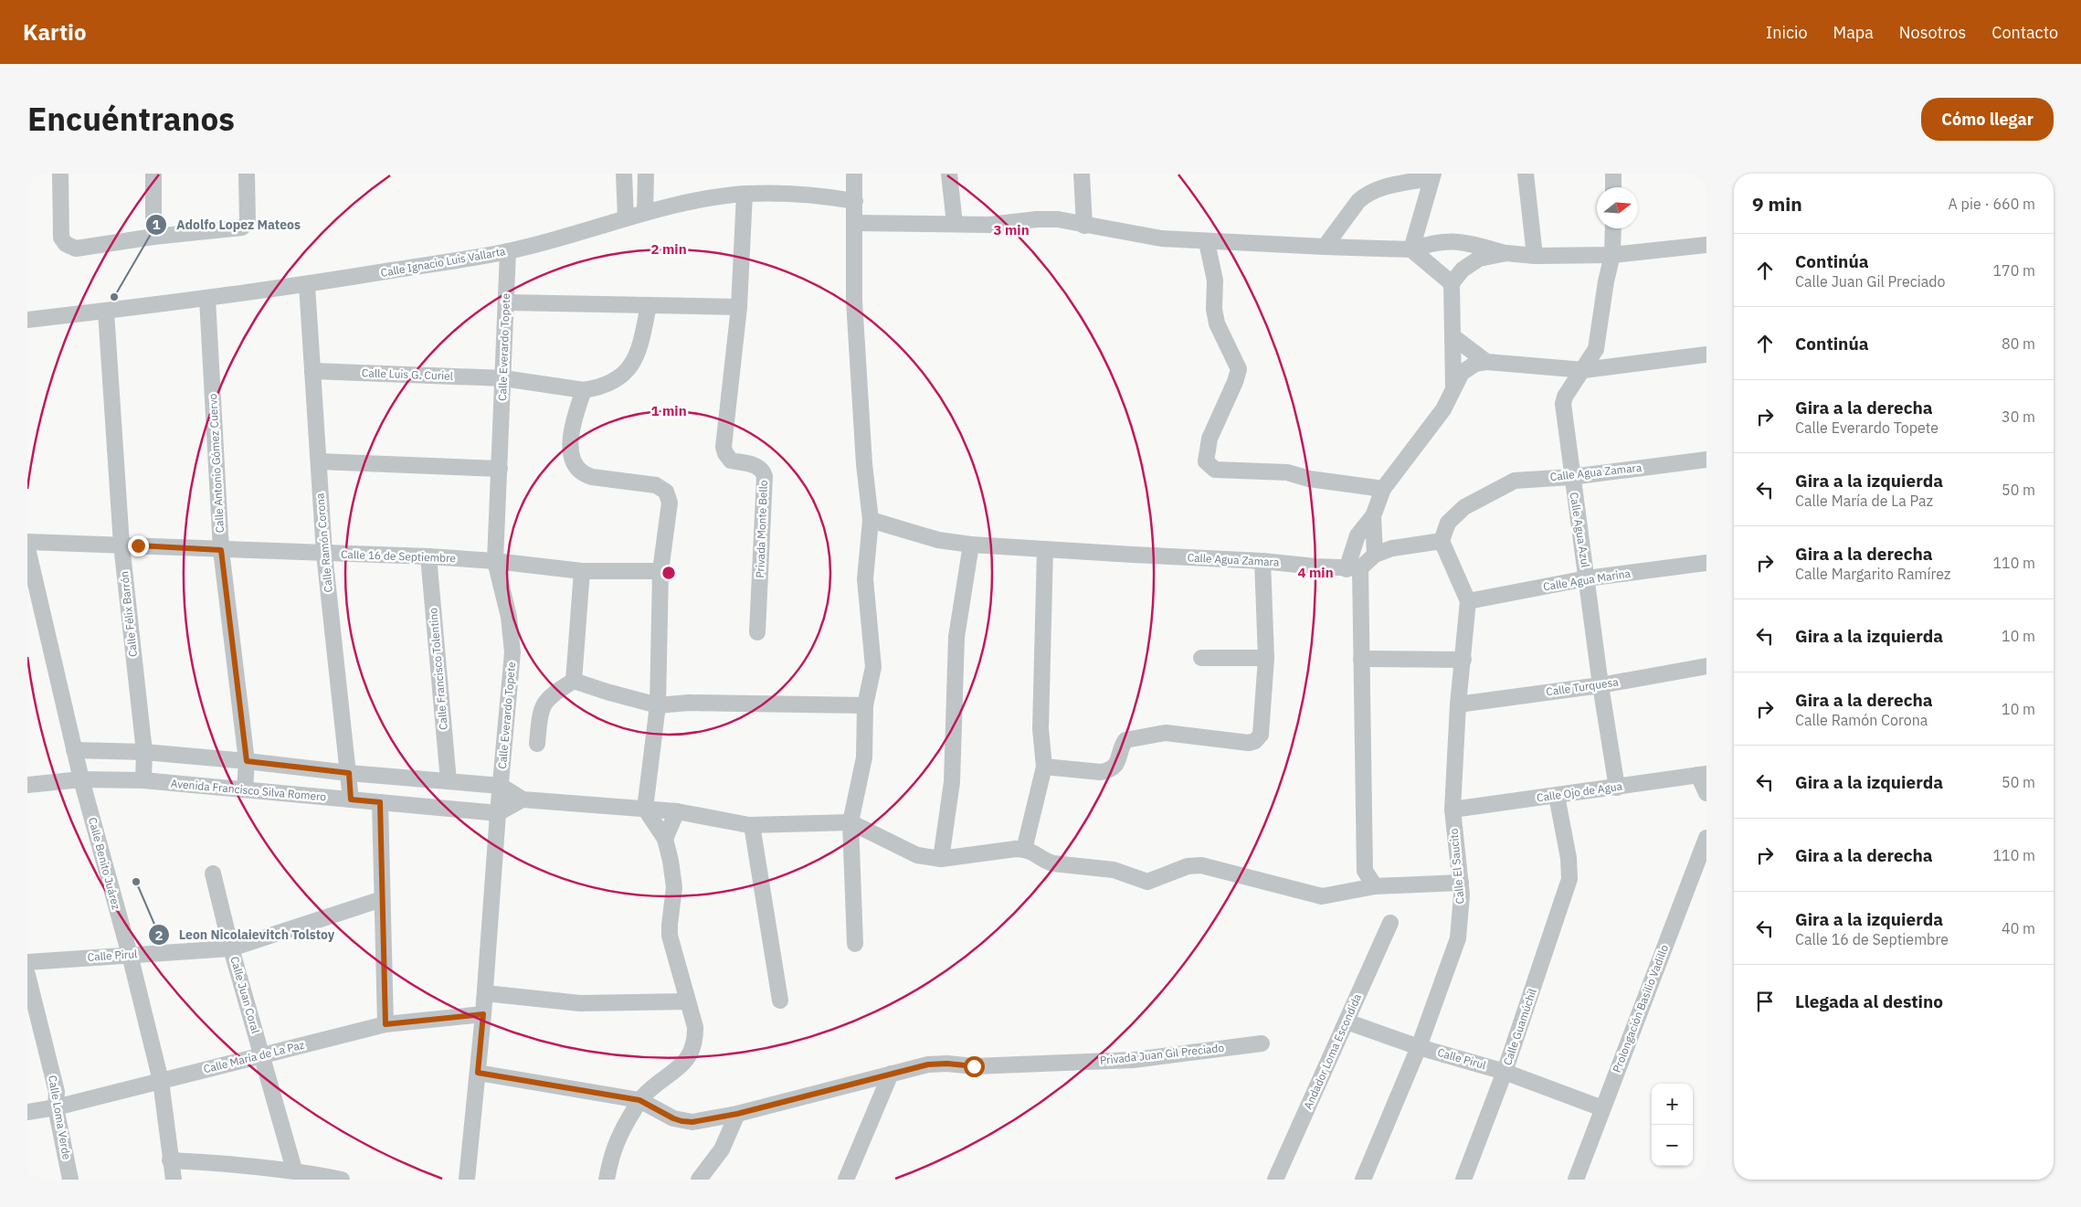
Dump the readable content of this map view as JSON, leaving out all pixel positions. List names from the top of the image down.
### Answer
{
  "streets": {
    "street": [
      "Calle Ignacio Luis Vallarta",
      "Calle Everardo Topete",
      "Calle Luis G. Curiel",
      "Calle Antonio Gómez Cuervo",
      "Calle Agua Zamara",
      "Privada Monte Bello",
      "Calle Agua Azul",
      "Calle Ramón Corona",
      "Calle 16 de Septiembre",
      "Calle Agua Marina",
      "Calle Félix Barrón",
      "Calle Francisco Tolentino",
      "Calle Turquesa",
      "Avenida Francisco Silva Romero",
      "Calle Ojo de Agua",
      "Calle Benito Juárez",
      "Calle El Saucito",
      "Calle Pirul",
      "Calle Juan Coral",
      "Prolongación Basilio Vadillo",
      "Calle Guamúchil",
      "Andador Loma Escondida",
      "Privada Juan Gil Preciado",
      "Calle María de La Paz",
      "Calle Loma Verde"
    ]
  },
  "crossings": [
    ["Calle Ignacio Luis Vallarta", "Calle Everardo Topete"],
    ["Calle Ignacio Luis Vallarta", "Calle Antonio Gómez Cuervo"],
    ["Calle Ignacio Luis Vallarta", "Calle Ramón Corona"],
    ["Calle Ignacio Luis Vallarta", "Calle Félix Barrón"],
    ["Calle Everardo Topete", "Calle Luis G. Curiel"],
    ["Calle Everardo Topete", "Calle 16 de Septiembre"],
    ["Calle Everardo Topete", "Avenida Francisco Silva Romero"],
    ["Calle Everardo Topete", "Privada Juan Gil Preciado"],
    ["Calle Everardo Topete", "Calle María de La Paz"],
    ["Calle Luis G. Curiel", "Calle Ramón Corona"],
    ["Calle Antonio Gómez Cuervo", "Calle 16 de Septiembre"],
    ["Calle Antonio Gómez Cuervo", "Avenida Francisco Silva Romero"],
    ["Calle Agua Zamara", "Calle Agua Azul"],
    ["Calle Agua Zamara", "Calle El Saucito"],
    ["Calle Agua Azul", "Calle Agua Marina"],
    ["Calle Agua Azul", "Calle Turquesa"],
    ["Calle Agua Azul", "Calle Ojo de Agua"],
    ["Calle Ramón Corona", "Calle 16 de Septiembre"],
    ["Calle Ramón Corona", "Avenida Francisco Silva Romero"],
    ["Calle 16 de Septiembre", "Calle Félix Barrón"],
    ["Calle 16 de Septiembre", "Calle Francisco Tolentino"],
    ["Calle Agua Marina", "Calle El Saucito"],
    ["Calle Félix Barrón", "Avenida Francisco Silva Romero"],
    ["Calle Turquesa", "Calle El Saucito"],
    ["Avenida Francisco Silva Romero", "Calle Benito Juárez"],
    ["Calle Ojo de Agua", "Calle El Saucito"],
    ["Calle Ojo de Agua", "Calle Guamúchil"],
    ["Calle Benito Juárez", "Calle Pirul"],
    ["Calle Benito Juárez", "Calle María de La Paz"],
    ["Calle El Saucito", "Calle Pirul"],
    ["Calle Pirul", "Calle Juan Coral"],
    ["Calle Pirul", "Prolongación Basilio Vadillo"],
    ["Calle Pirul", "Calle Guamúchil"],
    ["Calle Pirul", "Andador Loma Escondida"],
    ["Calle Juan Coral", "Calle María de La Paz"],
    ["Calle María de La Paz", "Calle Loma Verde"]
  ],
  "places": ["Adolfo Lopez Mateos", "Leon Nicolaievitch Tolstoy"],
  "north": "right",
  "page": {
    "header": "Kartio",
    "nav": [
      "Inicio",
      "Mapa",
      "Nosotros",
      "Contacto"
    ],
    "title": "Encuéntranos",
    "buttons": "Cómo llegar",
    "heading": ["9 min", "A pie · 660 m"],
    "list": [
      ["Continúa", "Calle Juan Gil Preciado", "170 m"],
      ["Continúa", "80 m"],
      ["Gira a la derecha", "Calle Everardo Topete", "30 m"],
      ["Gira a la izquierda", "Calle María de La Paz", "50 m"],
      ["Gira a la derecha", "Calle Margarito Ramírez", "110 m"],
      ["Gira a la izquierda", "10 m"],
      ["Gira a la derecha", "Calle Ramón Corona", "10 m"],
      ["Gira a la izquierda", "50 m"],
      ["Gira a la derecha", "110 m"],
      ["Gira a la izquierda", "Calle 16 de Septiembre", "40 m"],
      "Llegada al destino"
    ],
    "map_buttons": ["+", "−"]
  },
  "rings": [
    "3 min",
    "2 min",
    "1 min",
    "4 min"
  ]
}
